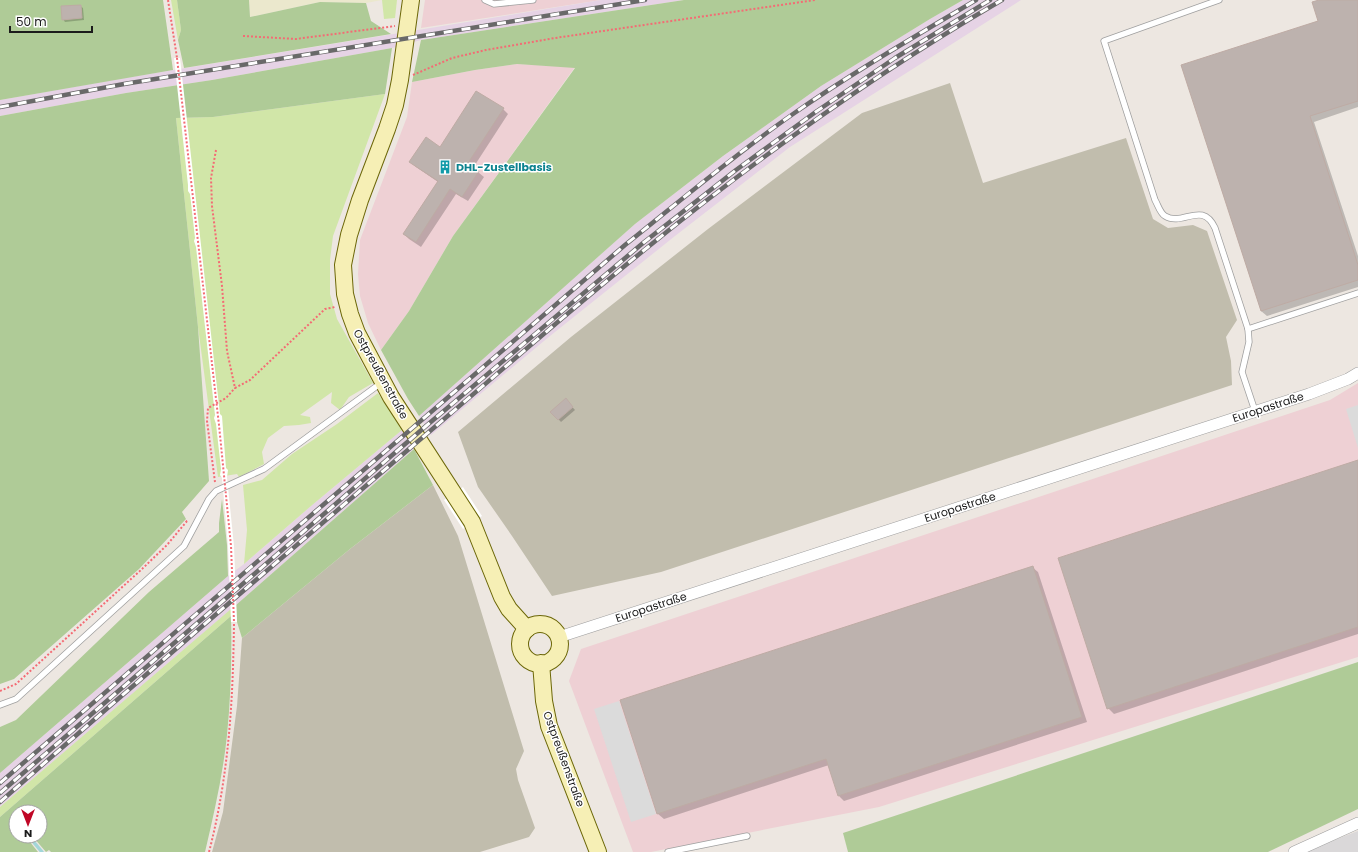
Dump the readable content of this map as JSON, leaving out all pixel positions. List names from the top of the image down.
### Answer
{
  "streets": {
    "street": ["Ostpreußenstraße", "Europastraße"]
  },
  "crossings": [
    ["Ostpreußenstraße", "Europastraße"]
  ],
  "places": {
    "building": ["DHL-Zustellbasis"]
  },
  "scale_bar": "50 m",
  "north": "bottom"
}
